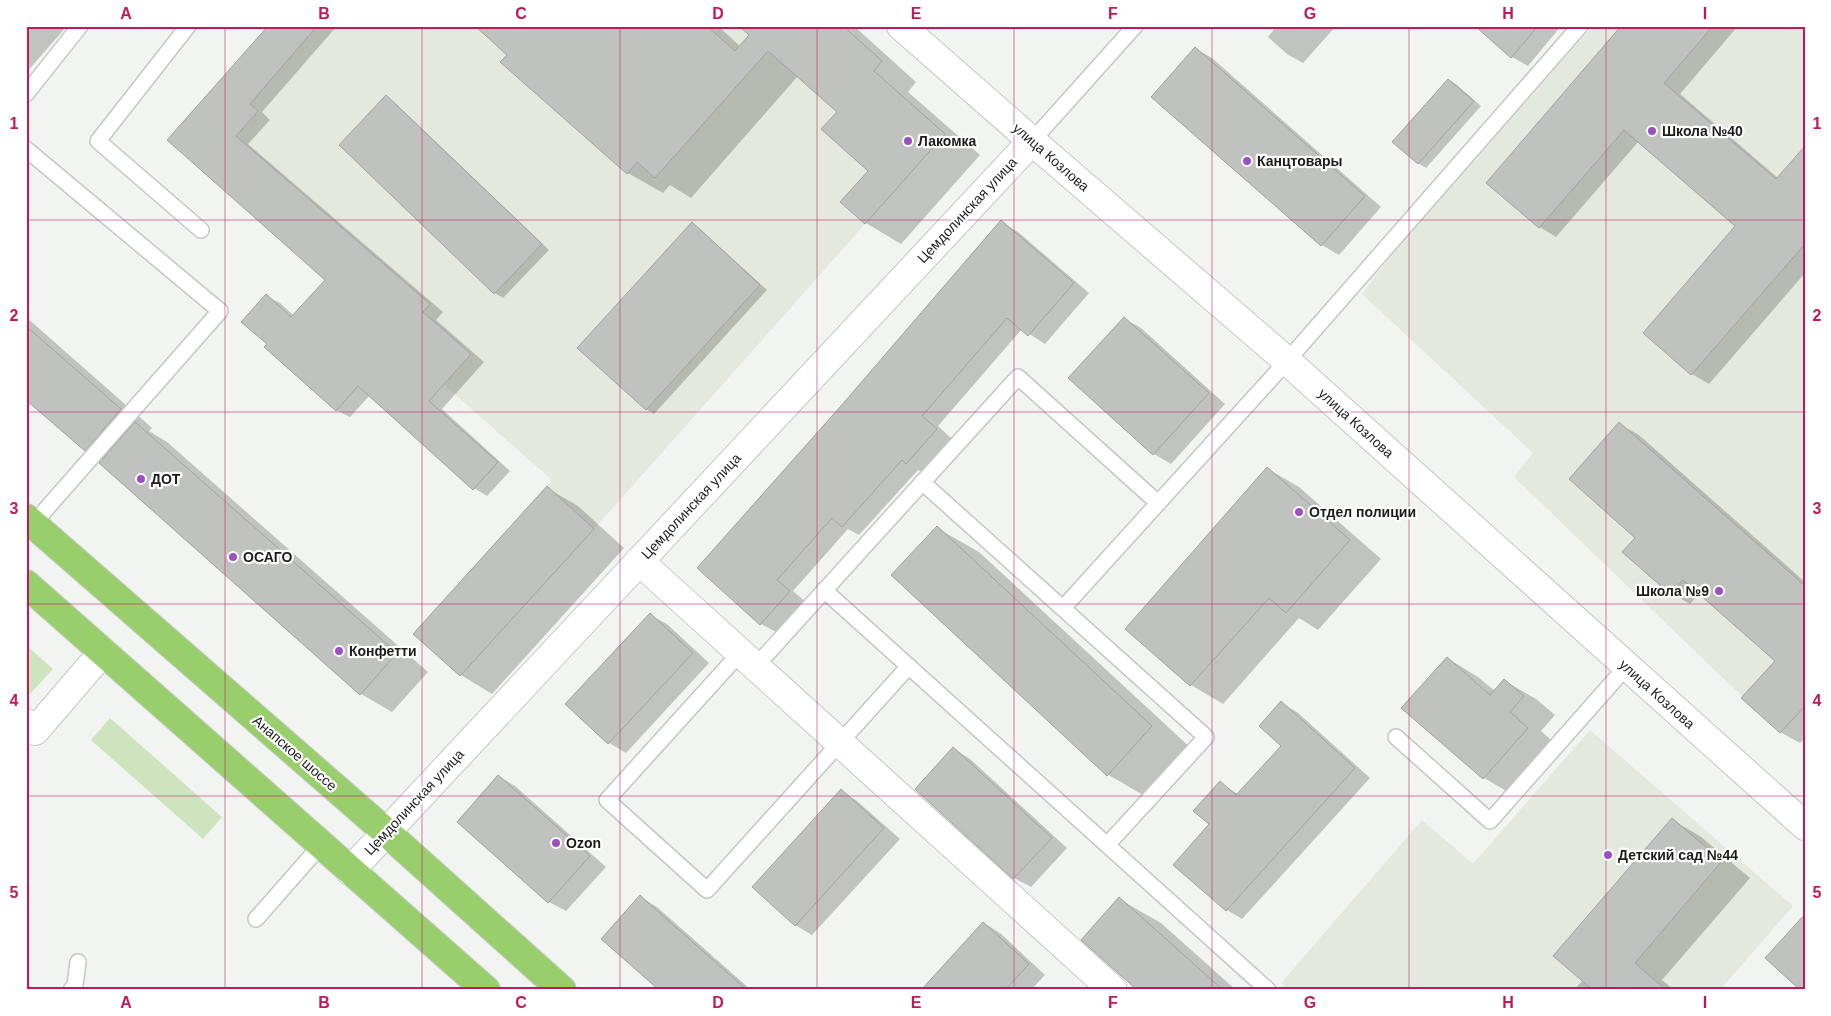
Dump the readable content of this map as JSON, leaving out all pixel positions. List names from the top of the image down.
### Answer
{
  "streets": {
    "highway": ["Анапское шоссе"],
    "street": ["улица Козлова", "Цемдолинская улица"]
  },
  "crossings": [
    ["улица Козлова", "Цемдолинская улица"],
    ["Цемдолинская улица", "Анапское шоссе"]
  ],
  "places": [
    "Школа №40",
    "Лакомка",
    "Канцтовары",
    "ДОТ",
    "Отдел полиции",
    "ОСАГО",
    "Школа №9",
    "Конфетти",
    "Ozon",
    "Детский сад №44"
  ],
  "grid": {
    "columns": [
      "A",
      "B",
      "C",
      "D",
      "E",
      "F",
      "G",
      "H",
      "I"
    ],
    "rows": [
      "1",
      "2",
      "3",
      "4",
      "5"
    ]
  }
}
